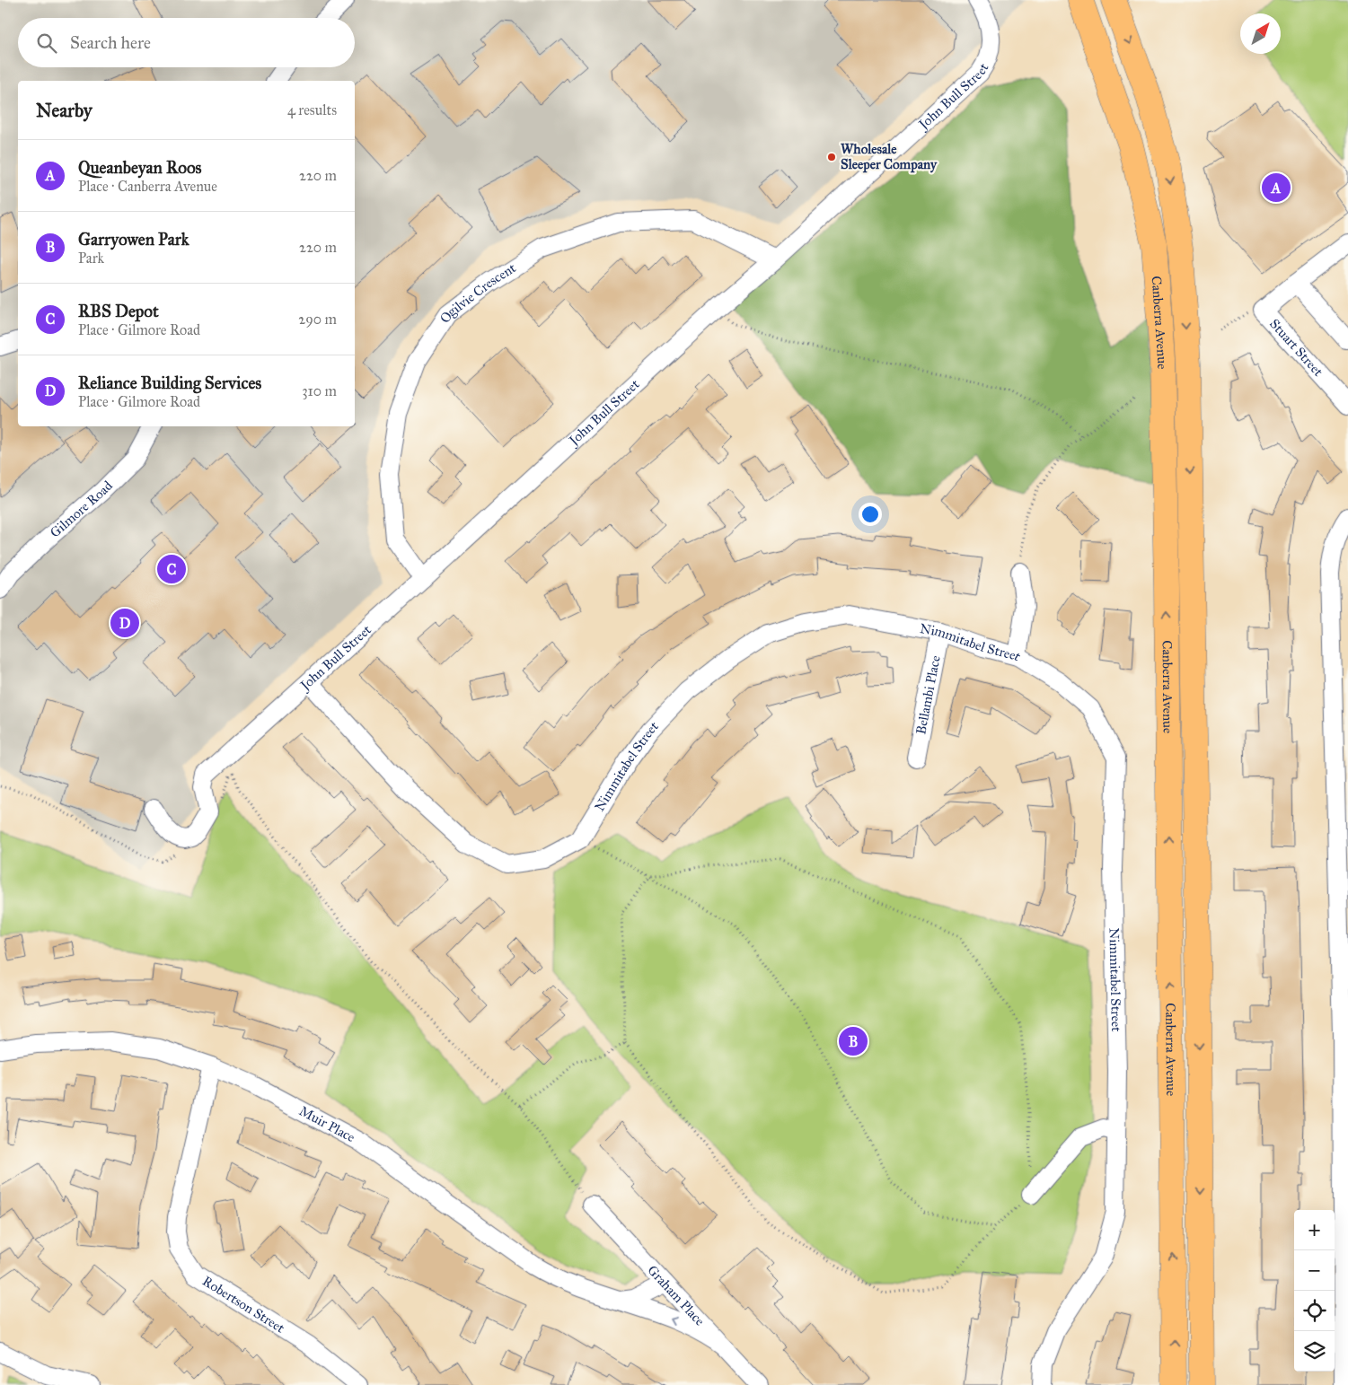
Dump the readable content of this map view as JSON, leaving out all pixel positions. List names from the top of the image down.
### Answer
{
  "streets": {
    "highway": ["Canberra Avenue"],
    "street": [
      "John Bull Street",
      "Ogilvie Crescent",
      "Stuart Street",
      "Gilmore Road",
      "Nimmitabel Street",
      "Bellambi Place",
      "Muir Place",
      "Graham Place",
      "Robertson Street"
    ]
  },
  "crossings": [
    ["John Bull Street", "Ogilvie Crescent"],
    ["Nimmitabel Street", "Bellambi Place"],
    ["Muir Place", "Graham Place"],
    ["Muir Place", "Robertson Street"]
  ],
  "places": ["Wholesale Sleeper Company"],
  "north": "top right",
  "page": {
    "search": "Search here",
    "heading": ["Nearby", "4 results"],
    "list": [
      {
        "mark": "A",
        "name": "Queanbeyan Roos",
        "note": "Place · Canberra Avenue",
        "value": "220 m"
      },
      {
        "mark": "B",
        "name": "Garryowen Park",
        "note": "Park",
        "value": "220 m"
      },
      {
        "mark": "C",
        "name": "RBS Depot",
        "note": "Place · Gilmore Road",
        "value": "290 m"
      },
      {
        "mark": "D",
        "name": "Reliance Building Services",
        "note": "Place · Gilmore Road",
        "value": "310 m"
      }
    ],
    "pins": [
      "A",
      "C",
      "D",
      "B"
    ],
    "map_buttons": ["+", "−"]
  }
}
